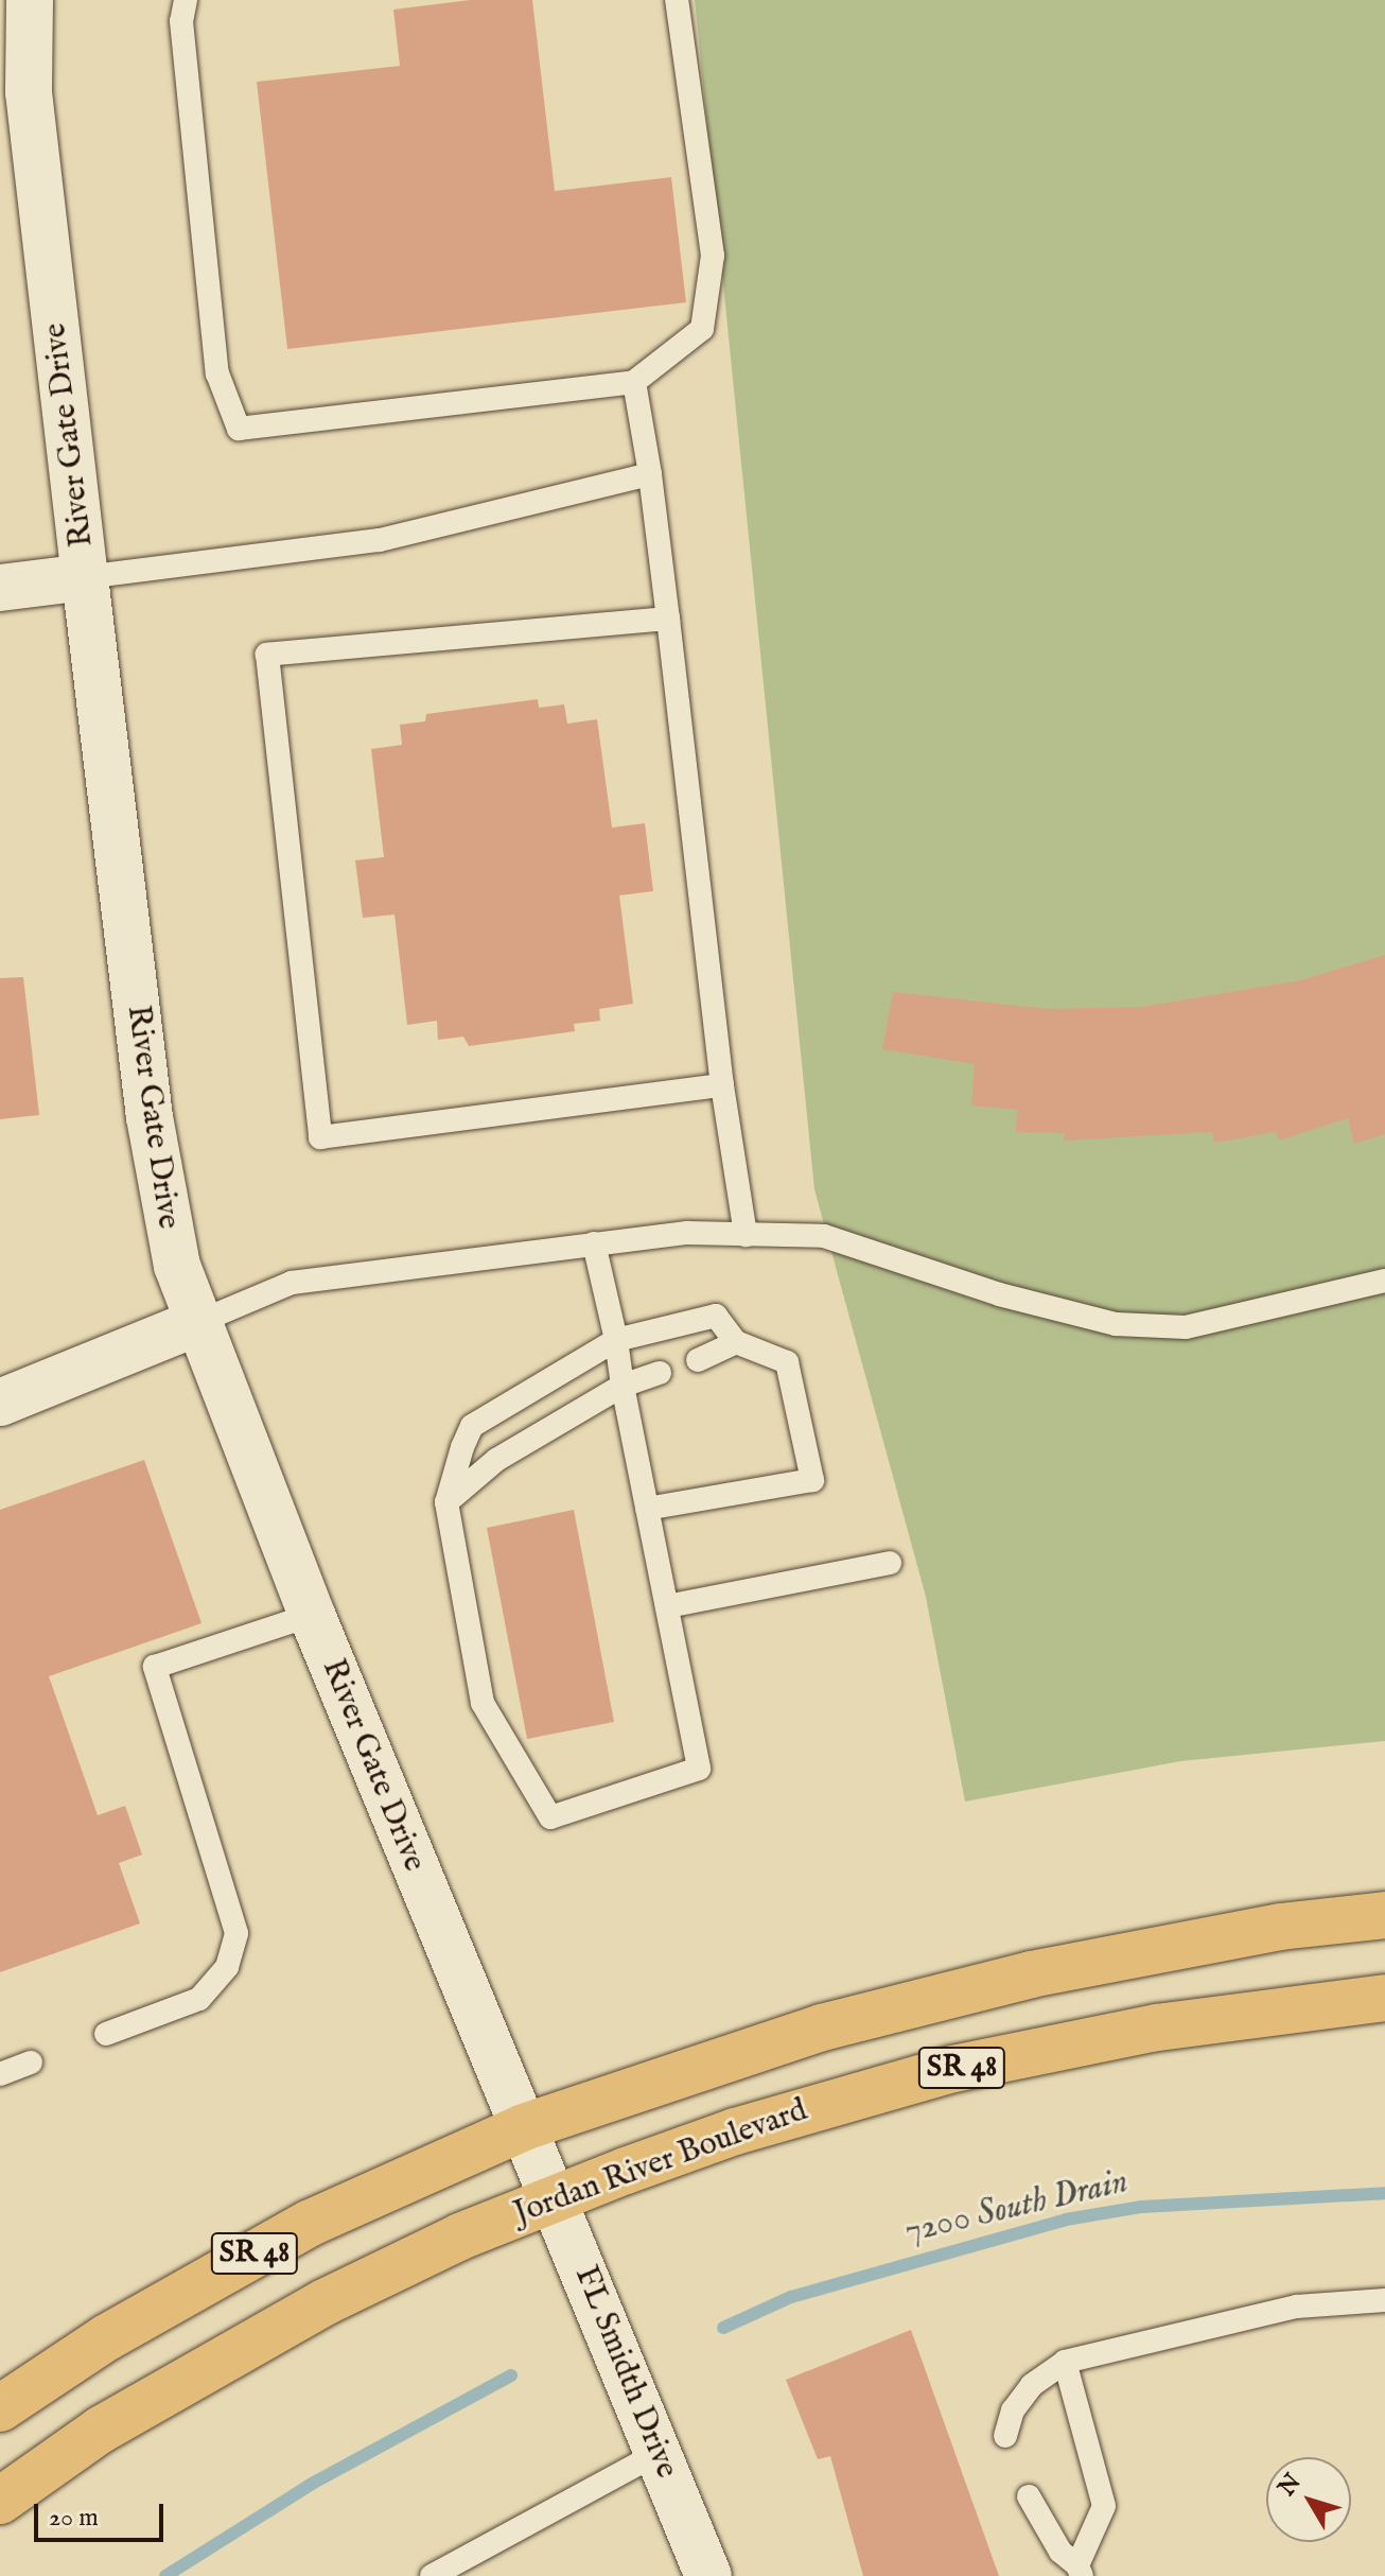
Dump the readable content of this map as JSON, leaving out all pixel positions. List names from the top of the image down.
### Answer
{
  "streets": {
    "main road": ["SR 48", "Jordan River Boulevard"],
    "street": ["River Gate Drive", "FL Smidth Drive"]
  },
  "crossings": [
    ["River Gate Drive", "Jordan River Boulevard"],
    ["River Gate Drive", "FL Smidth Drive"],
    ["Jordan River Boulevard", "FL Smidth Drive"]
  ],
  "water": ["7200 South Drain"],
  "scale_bar": "20 m",
  "north": "top left"
}
